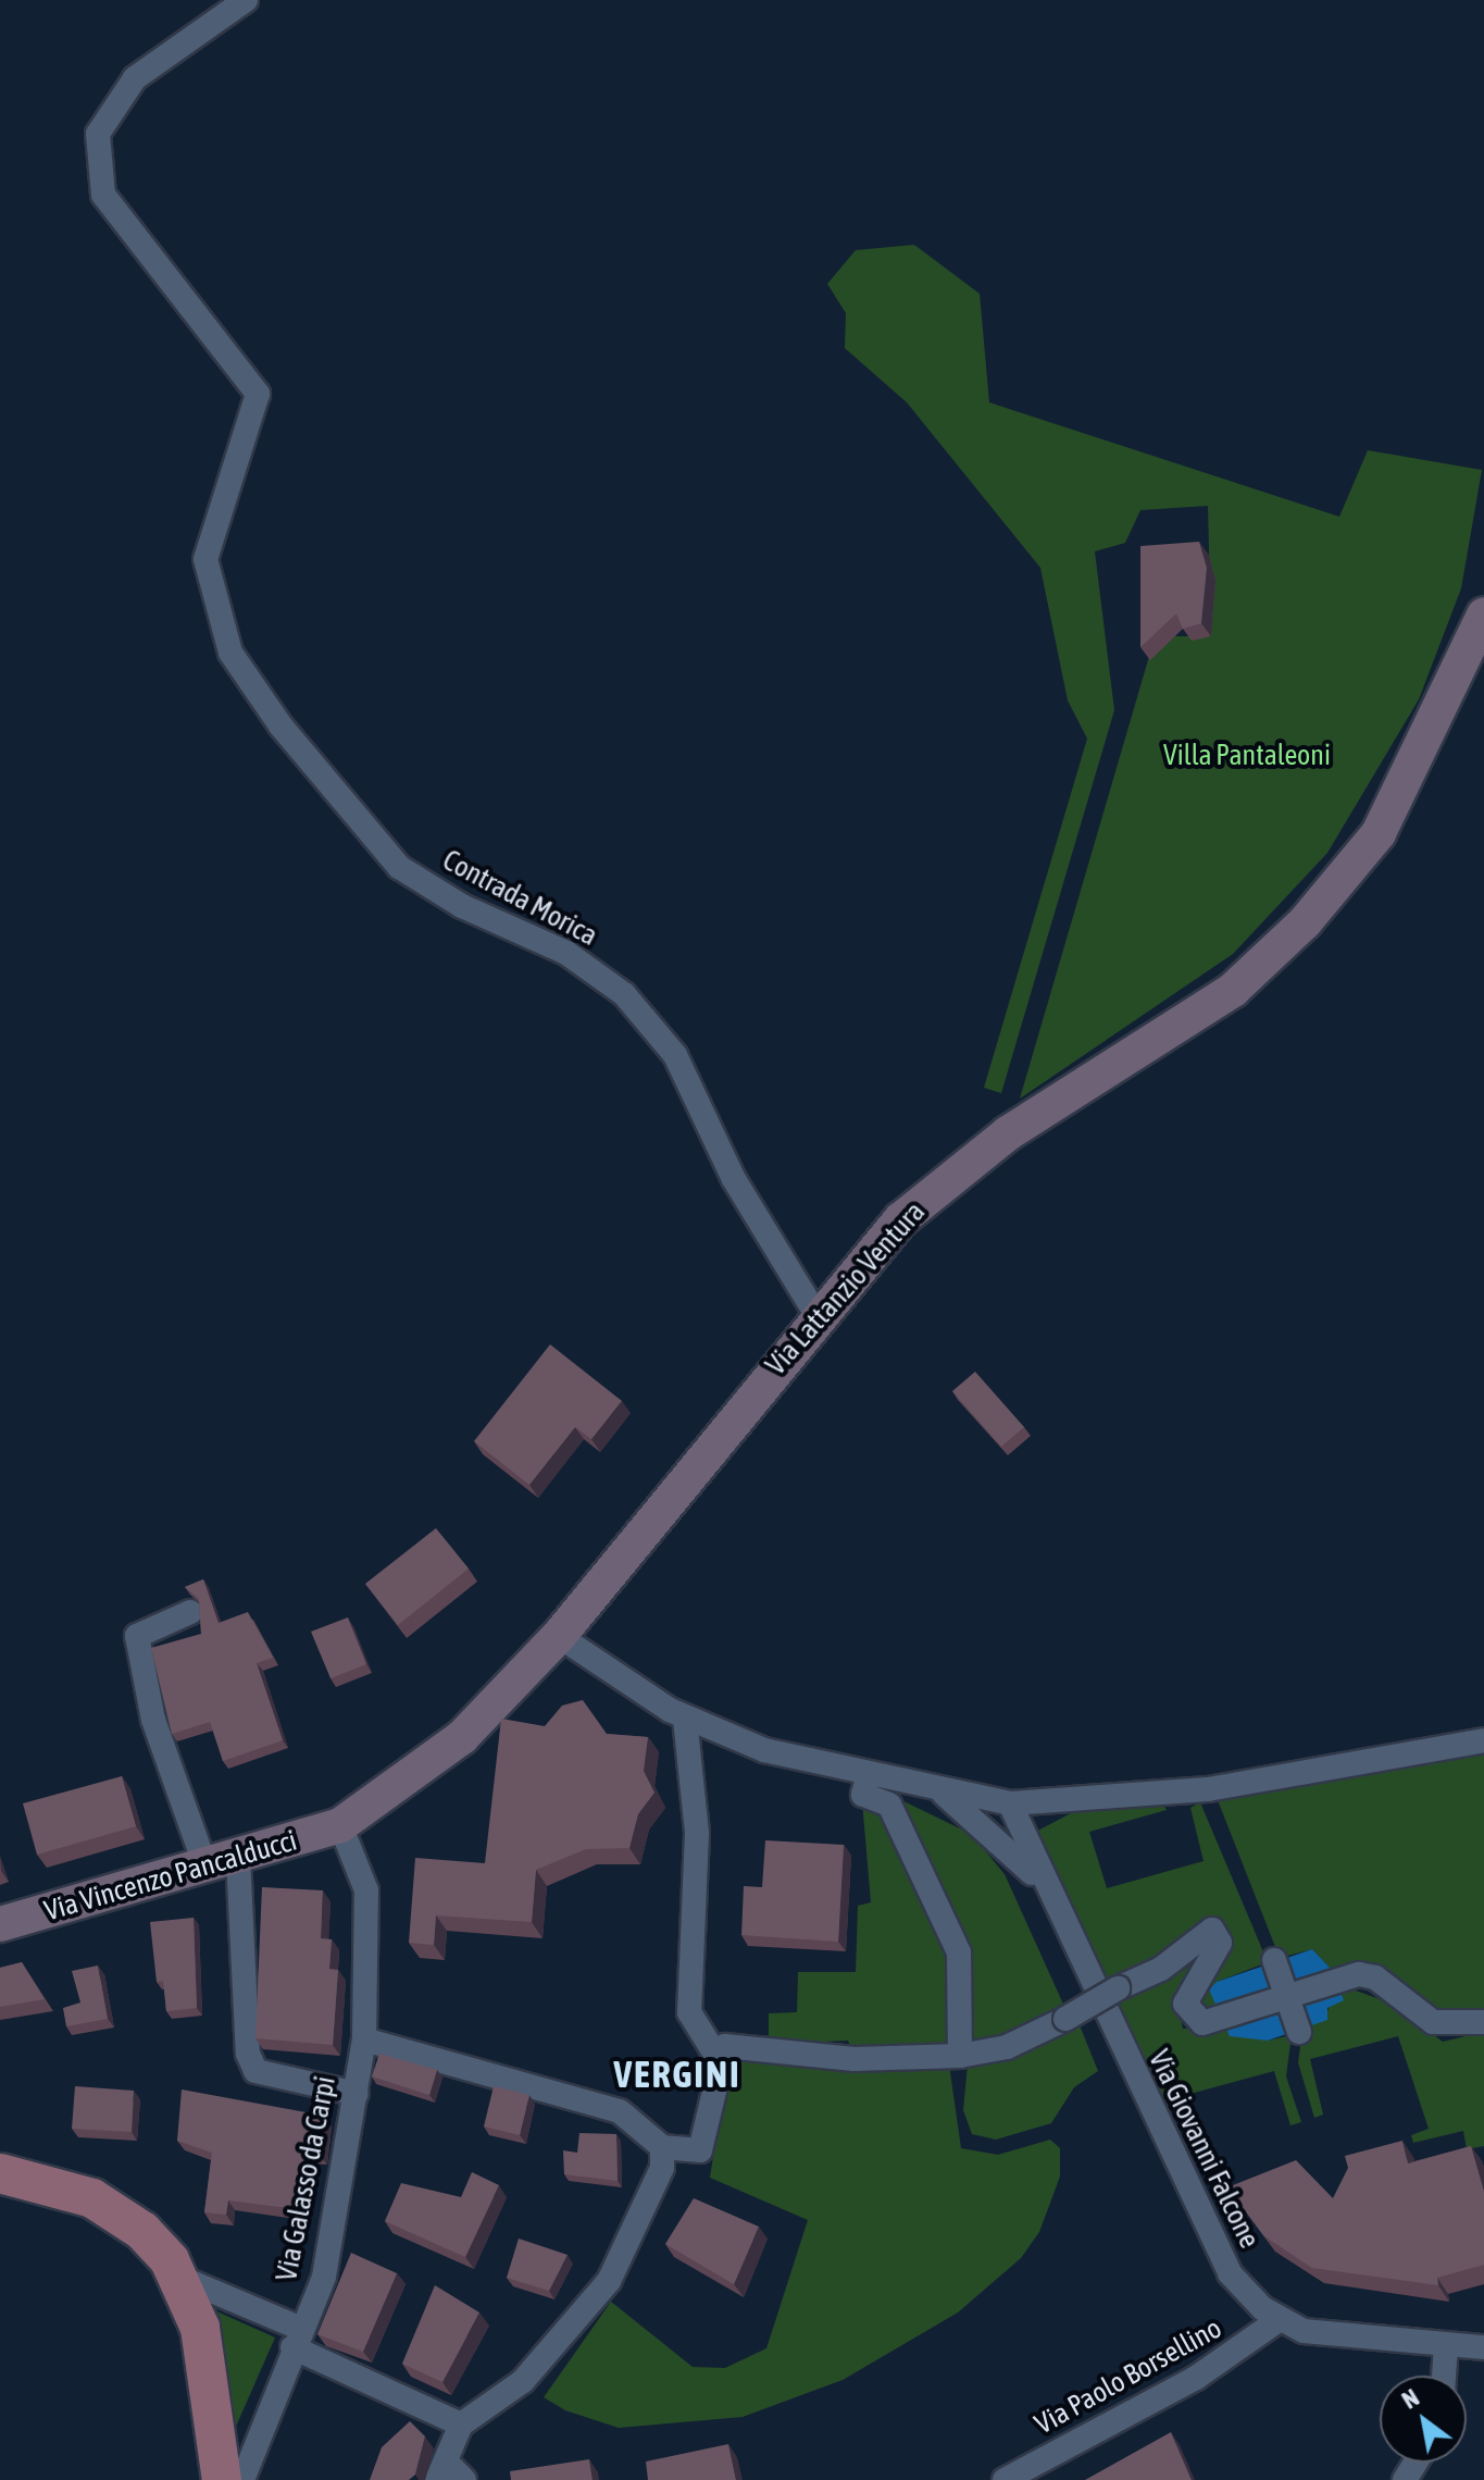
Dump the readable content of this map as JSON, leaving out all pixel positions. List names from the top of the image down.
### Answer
{
  "streets": {
    "main road": ["Via Lattanzio Ventura", "Via Vincenzo Pancalducci"],
    "street": [
      "Contrada Morica",
      "Via Giovanni Falcone",
      "Via Galasso da Carpi",
      "Via Paolo Borsellino"
    ]
  },
  "crossings": [
    ["Contrada Morica", "Via Lattanzio Ventura"],
    ["Via Lattanzio Ventura", "Via Vincenzo Pancalducci"],
    ["Via Lattanzio Ventura", "Via Galasso da Carpi"],
    ["Via Vincenzo Pancalducci", "Via Galasso da Carpi"],
    ["Via Giovanni Falcone", "Via Paolo Borsellino"]
  ],
  "districts": ["VERGINI"],
  "parks": ["Villa Pantaleoni"],
  "north": "top left"
}
